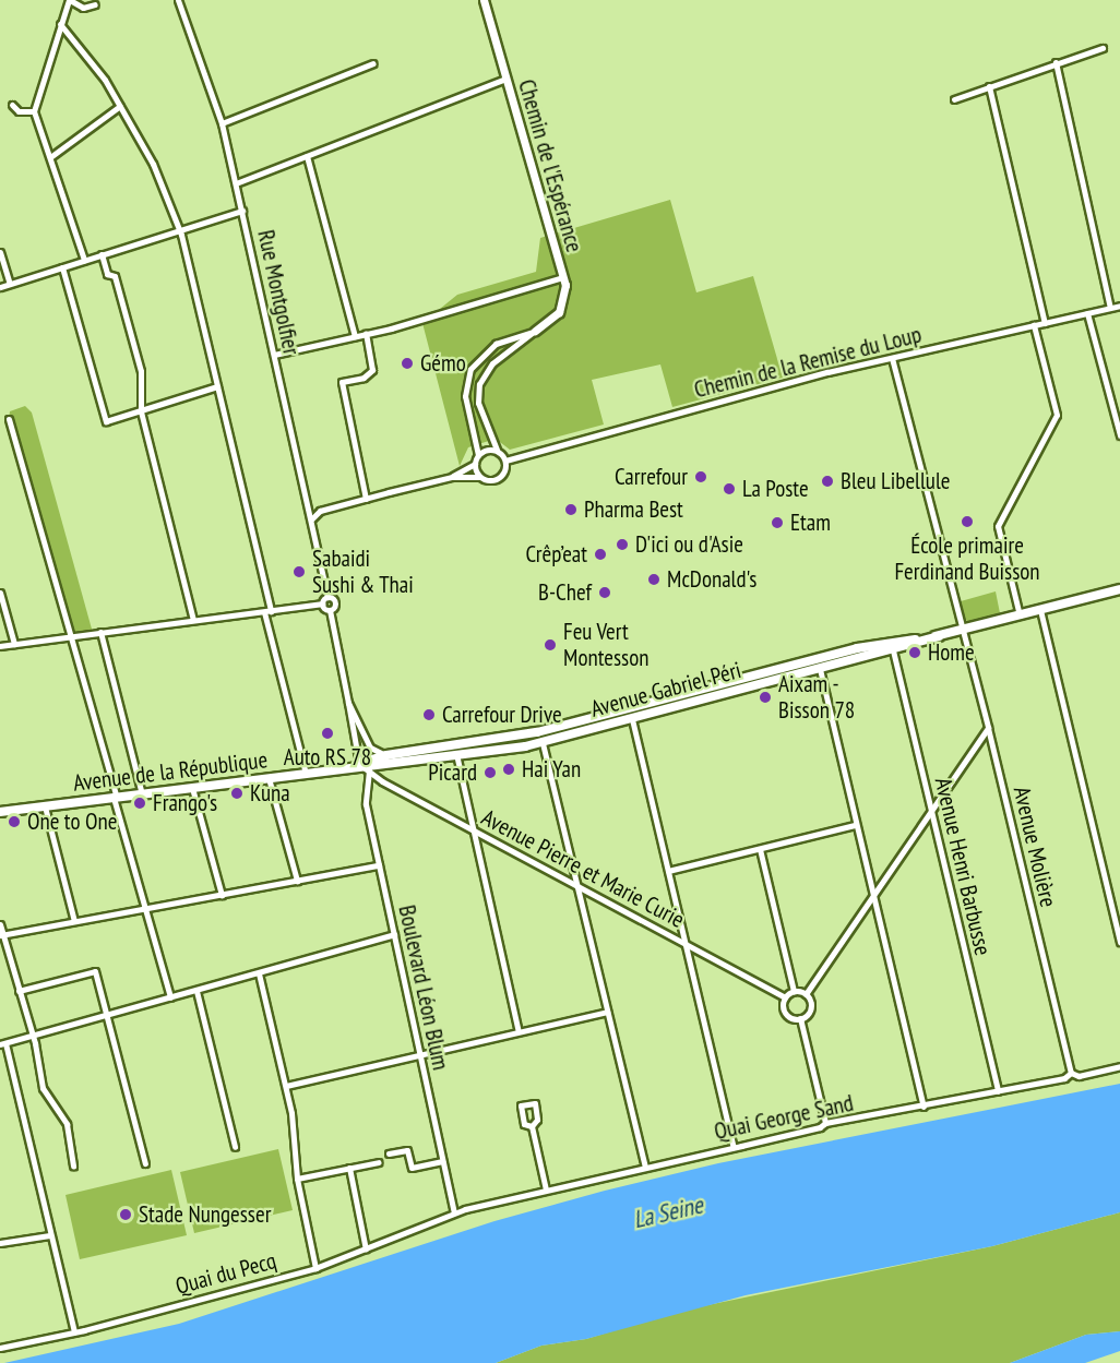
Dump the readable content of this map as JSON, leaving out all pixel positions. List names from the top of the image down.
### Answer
{
  "streets": {
    "main road": ["Avenue Gabriel Péri", "Avenue de la République"],
    "street": [
      "Chemin de l'Espérance",
      "Rue Montgolfier",
      "Chemin de la Remise du Loup",
      "Avenue Molière",
      "Avenue Henri Barbusse",
      "Avenue Pierre et Marie Curie",
      "Boulevard Léon Blum",
      "Quai George Sand",
      "Quai du Pecq"
    ]
  },
  "crossings": [
    ["Chemin de l'Espérance", "Chemin de la Remise du Loup"],
    ["Rue Montgolfier", "Avenue Gabriel Péri"],
    ["Rue Montgolfier", "Avenue de la République"],
    ["Rue Montgolfier", "Avenue Pierre et Marie Curie"],
    ["Rue Montgolfier", "Boulevard Léon Blum"],
    ["Chemin de la Remise du Loup", "Avenue Molière"],
    ["Avenue Gabriel Péri", "Avenue de la République"],
    ["Avenue Gabriel Péri", "Avenue Molière"],
    ["Avenue Gabriel Péri", "Avenue Henri Barbusse"],
    ["Avenue Gabriel Péri", "Avenue Pierre et Marie Curie"],
    ["Avenue Gabriel Péri", "Boulevard Léon Blum"],
    ["Avenue de la République", "Avenue Pierre et Marie Curie"],
    ["Avenue de la République", "Boulevard Léon Blum"],
    ["Avenue Molière", "Quai George Sand"],
    ["Avenue Henri Barbusse", "Quai George Sand"],
    ["Avenue Pierre et Marie Curie", "Boulevard Léon Blum"],
    ["Boulevard Léon Blum", "Quai George Sand"],
    ["Boulevard Léon Blum", "Quai du Pecq"],
    ["Quai George Sand", "Quai du Pecq"]
  ],
  "water": ["La Seine"],
  "places": [
    "Gémo",
    "Carrefour",
    "Bleu Libellule",
    "La Poste",
    "Pharma Best",
    "École primaire Ferdinand Buisson",
    "Etam",
    "D'ici ou d'Asie",
    "Crêp’eat",
    "Sabaidi Sushi & Thai",
    "McDonald's",
    "B-Chef",
    "Feu Vert Montesson",
    "Home",
    "Aixam - Bisson 78",
    "Carrefour Drive",
    "Auto RS 78",
    "Hai Yan",
    "Picard",
    "Kuna",
    "Frango's",
    "One to One",
    "Stade Nungesser"
  ]
}
